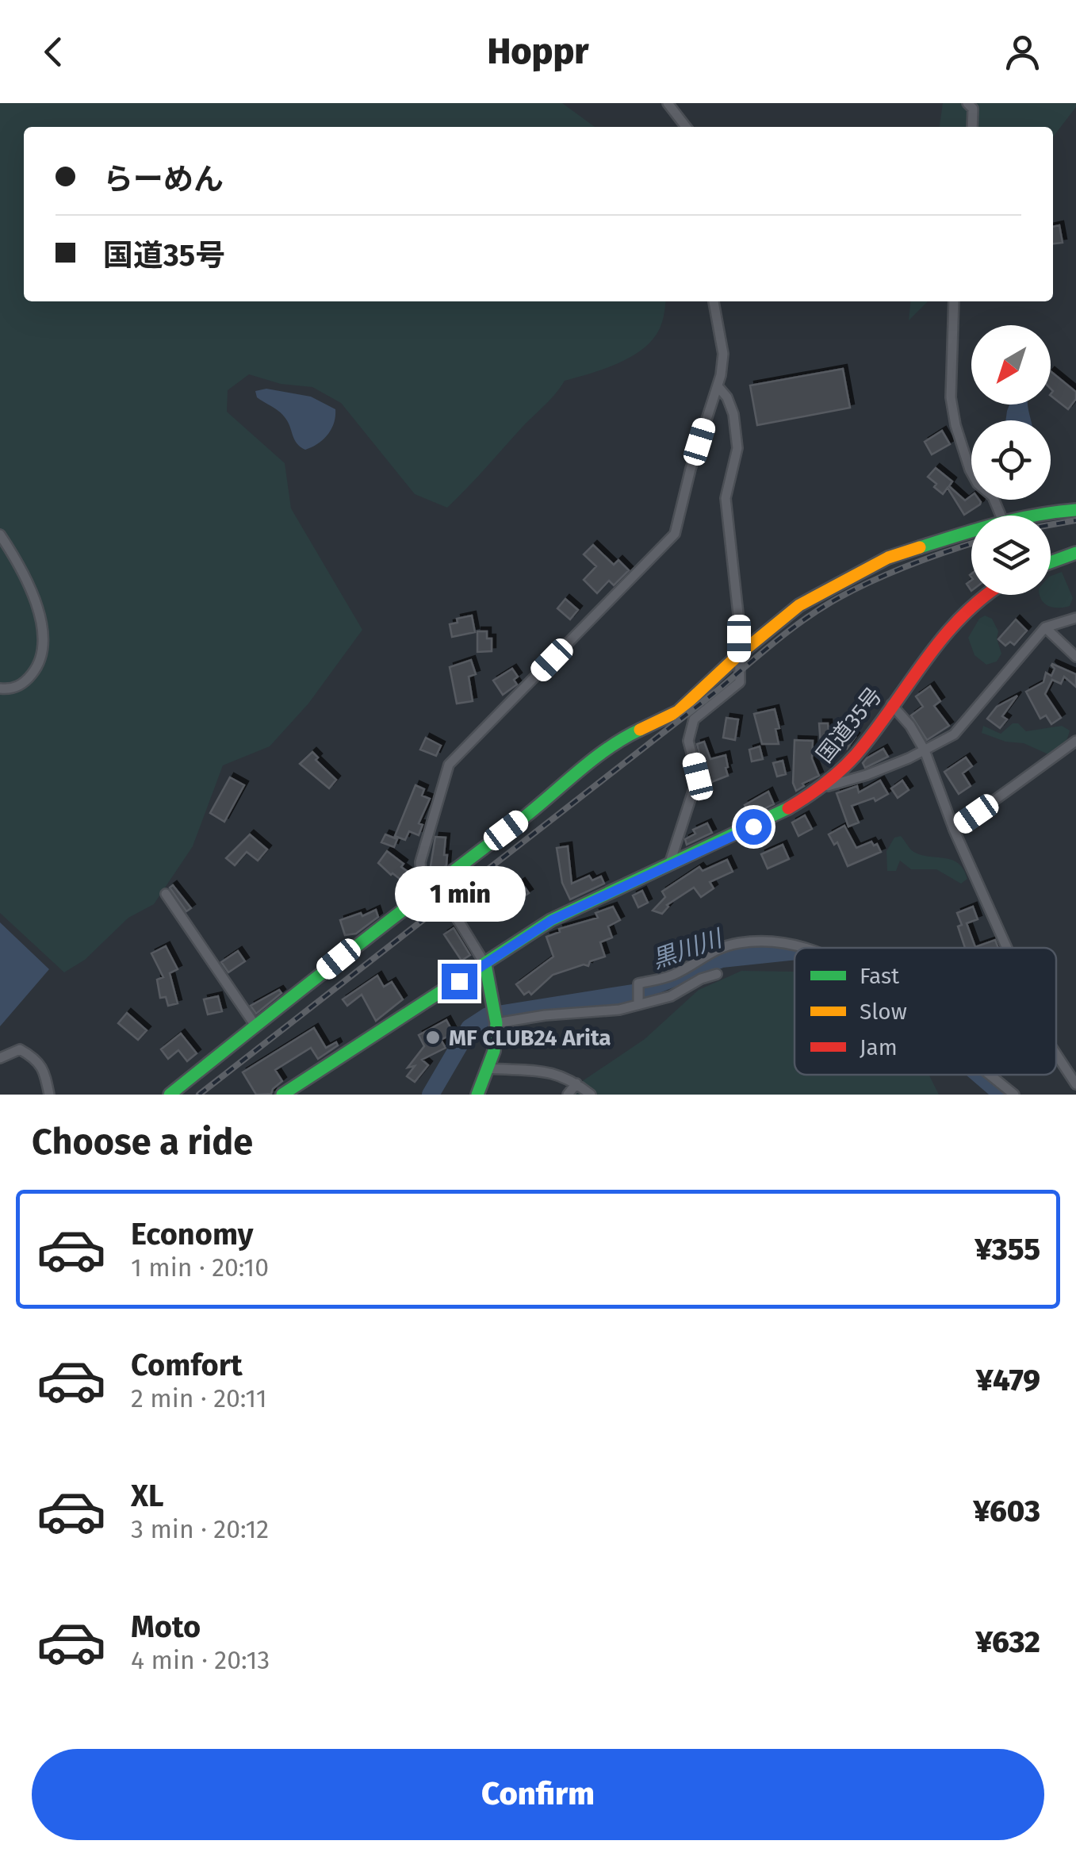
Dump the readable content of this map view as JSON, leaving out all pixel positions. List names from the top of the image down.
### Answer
{
  "streets": {
    "main road": ["国道35号"]
  },
  "water": ["黒川川"],
  "places": ["MF CLUB24 Arita"],
  "legend": ["Fast", "Slow", "Jam"],
  "north": "bottom left",
  "page": {
    "header": "Hoppr",
    "banner": ["らーめん", "国道35号"],
    "bubble": "1 min",
    "heading": "Choose a ride",
    "list": [
      {
        "name": "Economy",
        "note": "1 min · 20:10",
        "value": "¥355"
      },
      {
        "name": "Comfort",
        "note": "2 min · 20:11",
        "value": "¥479"
      },
      {
        "name": "XL",
        "note": "3 min · 20:12",
        "value": "¥603"
      },
      {
        "name": "Moto",
        "note": "4 min · 20:13",
        "value": "¥632"
      }
    ],
    "buttons": "Confirm"
  }
}
